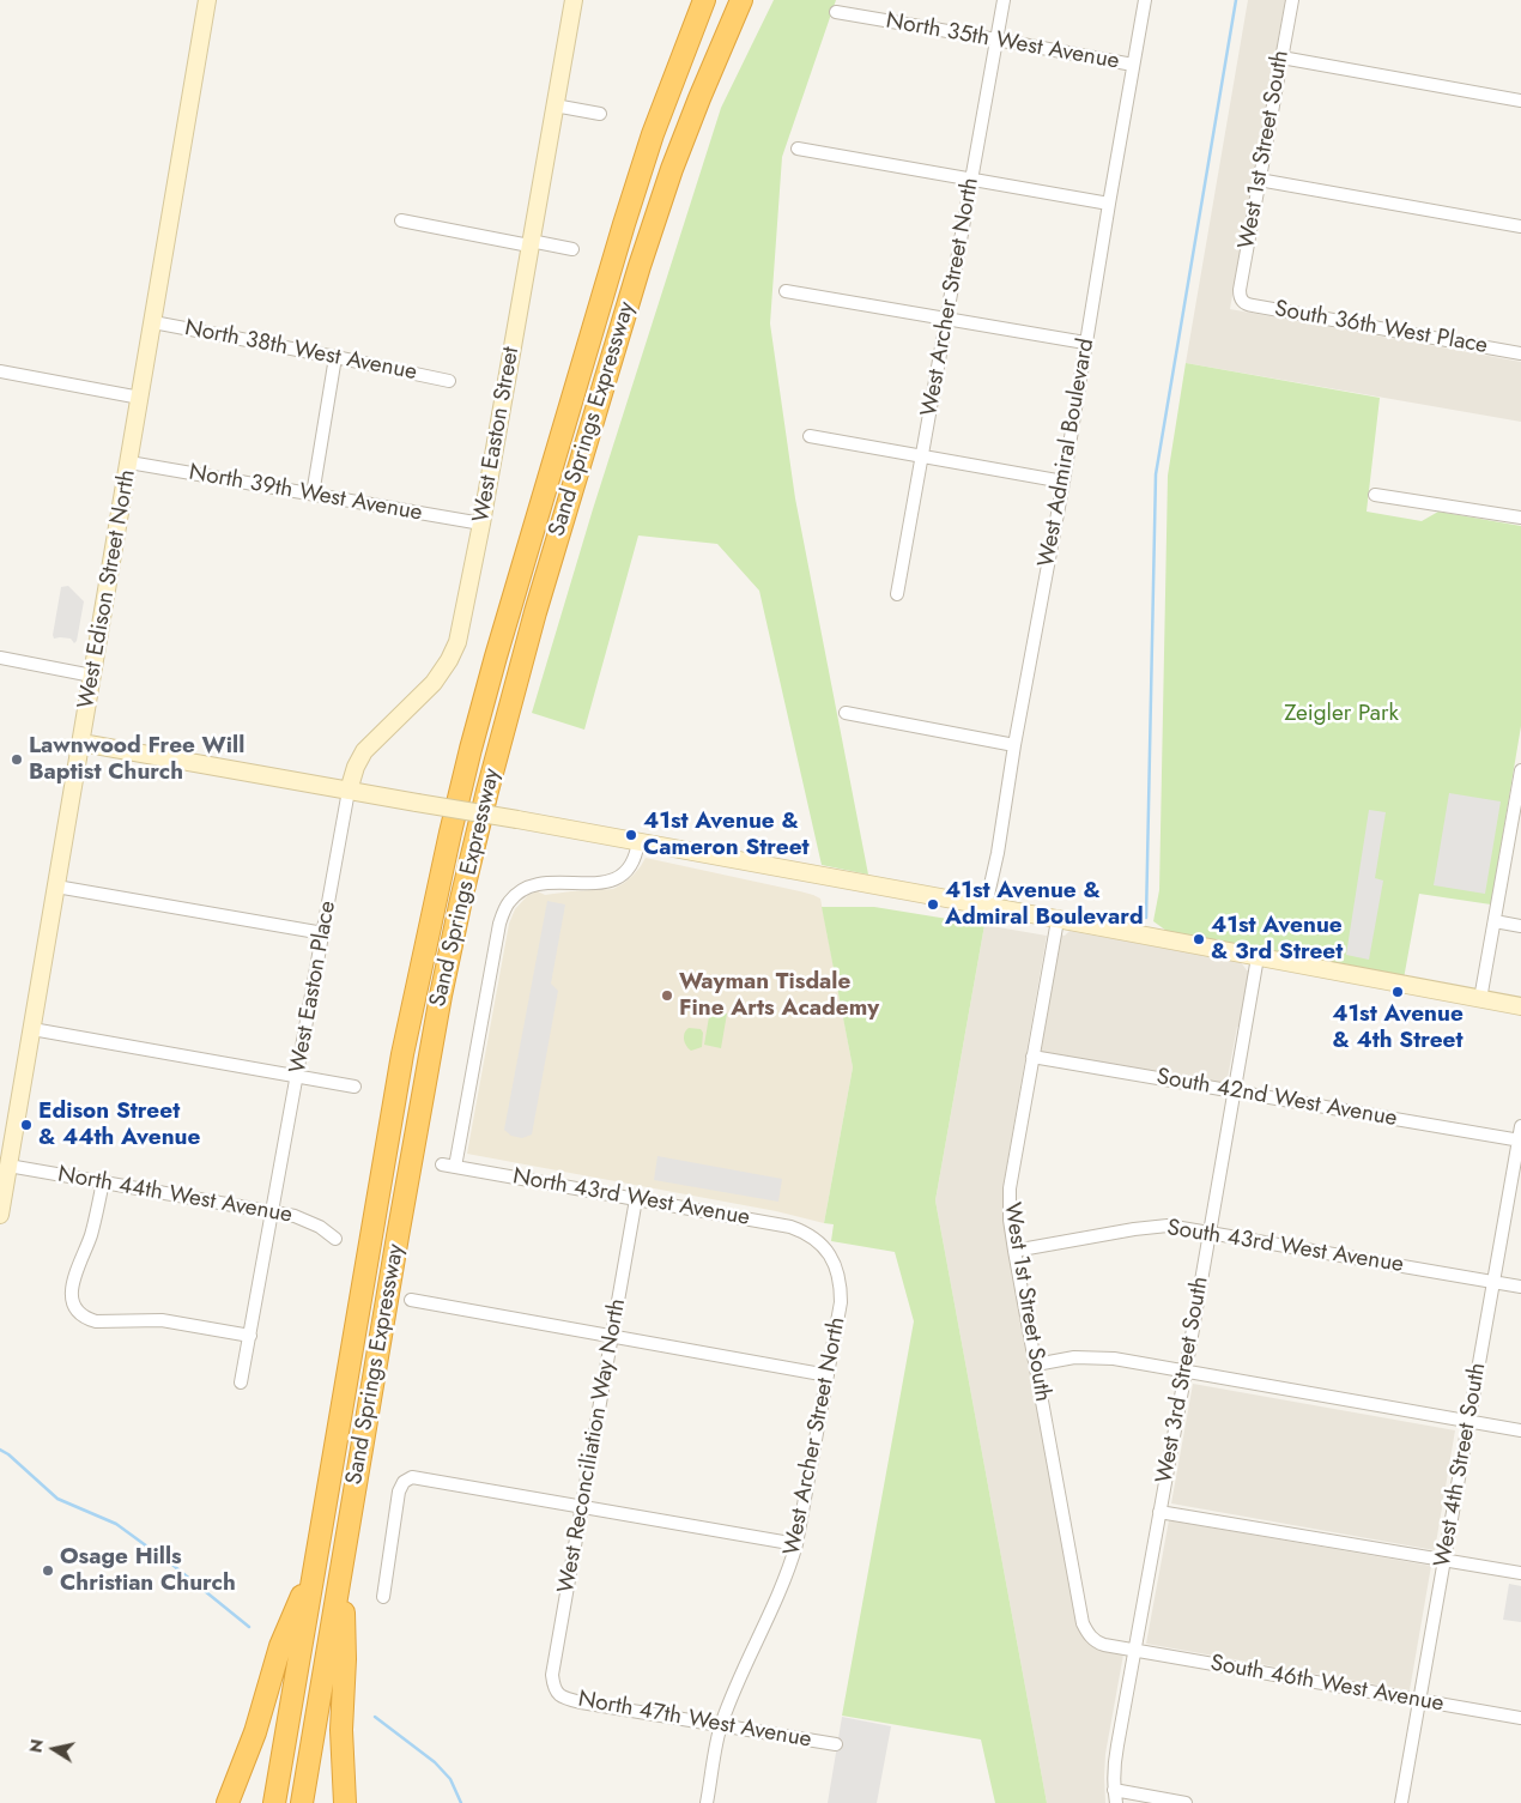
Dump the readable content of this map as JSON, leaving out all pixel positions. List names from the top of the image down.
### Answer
{
  "streets": {
    "highway": ["Sand Springs Expressway"],
    "street": [
      "North 35th West Avenue",
      "West 1st Street South",
      "West Archer Street North",
      "South 36th West Place",
      "North 38th West Avenue",
      "West Easton Street",
      "West Admiral Boulevard",
      "North 39th West Avenue",
      "West Edison Street North",
      "West Easton Place",
      "South 42nd West Avenue",
      "North 44th West Avenue",
      "North 43rd West Avenue",
      "South 43rd West Avenue",
      "West 3rd Street South",
      "West Reconciliation Way North",
      "West 4th Street South",
      "South 46th West Avenue",
      "North 47th West Avenue"
    ]
  },
  "crossings": [
    ["North 35th West Avenue", "West Archer Street North"],
    ["North 35th West Avenue", "West Admiral Boulevard"],
    ["West 1st Street South", "South 36th West Place"],
    ["West 1st Street South", "South 42nd West Avenue"],
    ["West 1st Street South", "South 43rd West Avenue"],
    ["West 1st Street South", "West 3rd Street South"],
    ["West 1st Street South", "South 46th West Avenue"],
    ["West Archer Street North", "North 43rd West Avenue"],
    ["West Archer Street North", "North 47th West Avenue"],
    ["North 38th West Avenue", "West Edison Street North"],
    ["West Easton Street", "North 39th West Avenue"],
    ["West Easton Street", "West Easton Place"],
    ["North 39th West Avenue", "West Edison Street North"],
    ["West Edison Street North", "North 44th West Avenue"],
    ["West Easton Place", "North 44th West Avenue"],
    ["South 42nd West Avenue", "West 3rd Street South"],
    ["South 42nd West Avenue", "West 4th Street South"],
    ["North 43rd West Avenue", "West Reconciliation Way North"],
    ["South 43rd West Avenue", "West 3rd Street South"],
    ["South 43rd West Avenue", "West 4th Street South"],
    ["West 3rd Street South", "South 46th West Avenue"],
    ["West Reconciliation Way North", "North 47th West Avenue"],
    ["West 4th Street South", "South 46th West Avenue"]
  ],
  "parks": ["Zeigler Park"],
  "places": [
    "Lawnwood Free Will Baptist Church",
    "41st Avenue & Cameron Street",
    "41st Avenue & Admiral Boulevard",
    "41st Avenue & 3rd Street",
    "41st Avenue & 4th Street",
    "Wayman Tisdale Fine Arts Academy",
    "Edison Street & 44th Avenue",
    "Osage Hills Christian Church"
  ],
  "north": "left"
}
